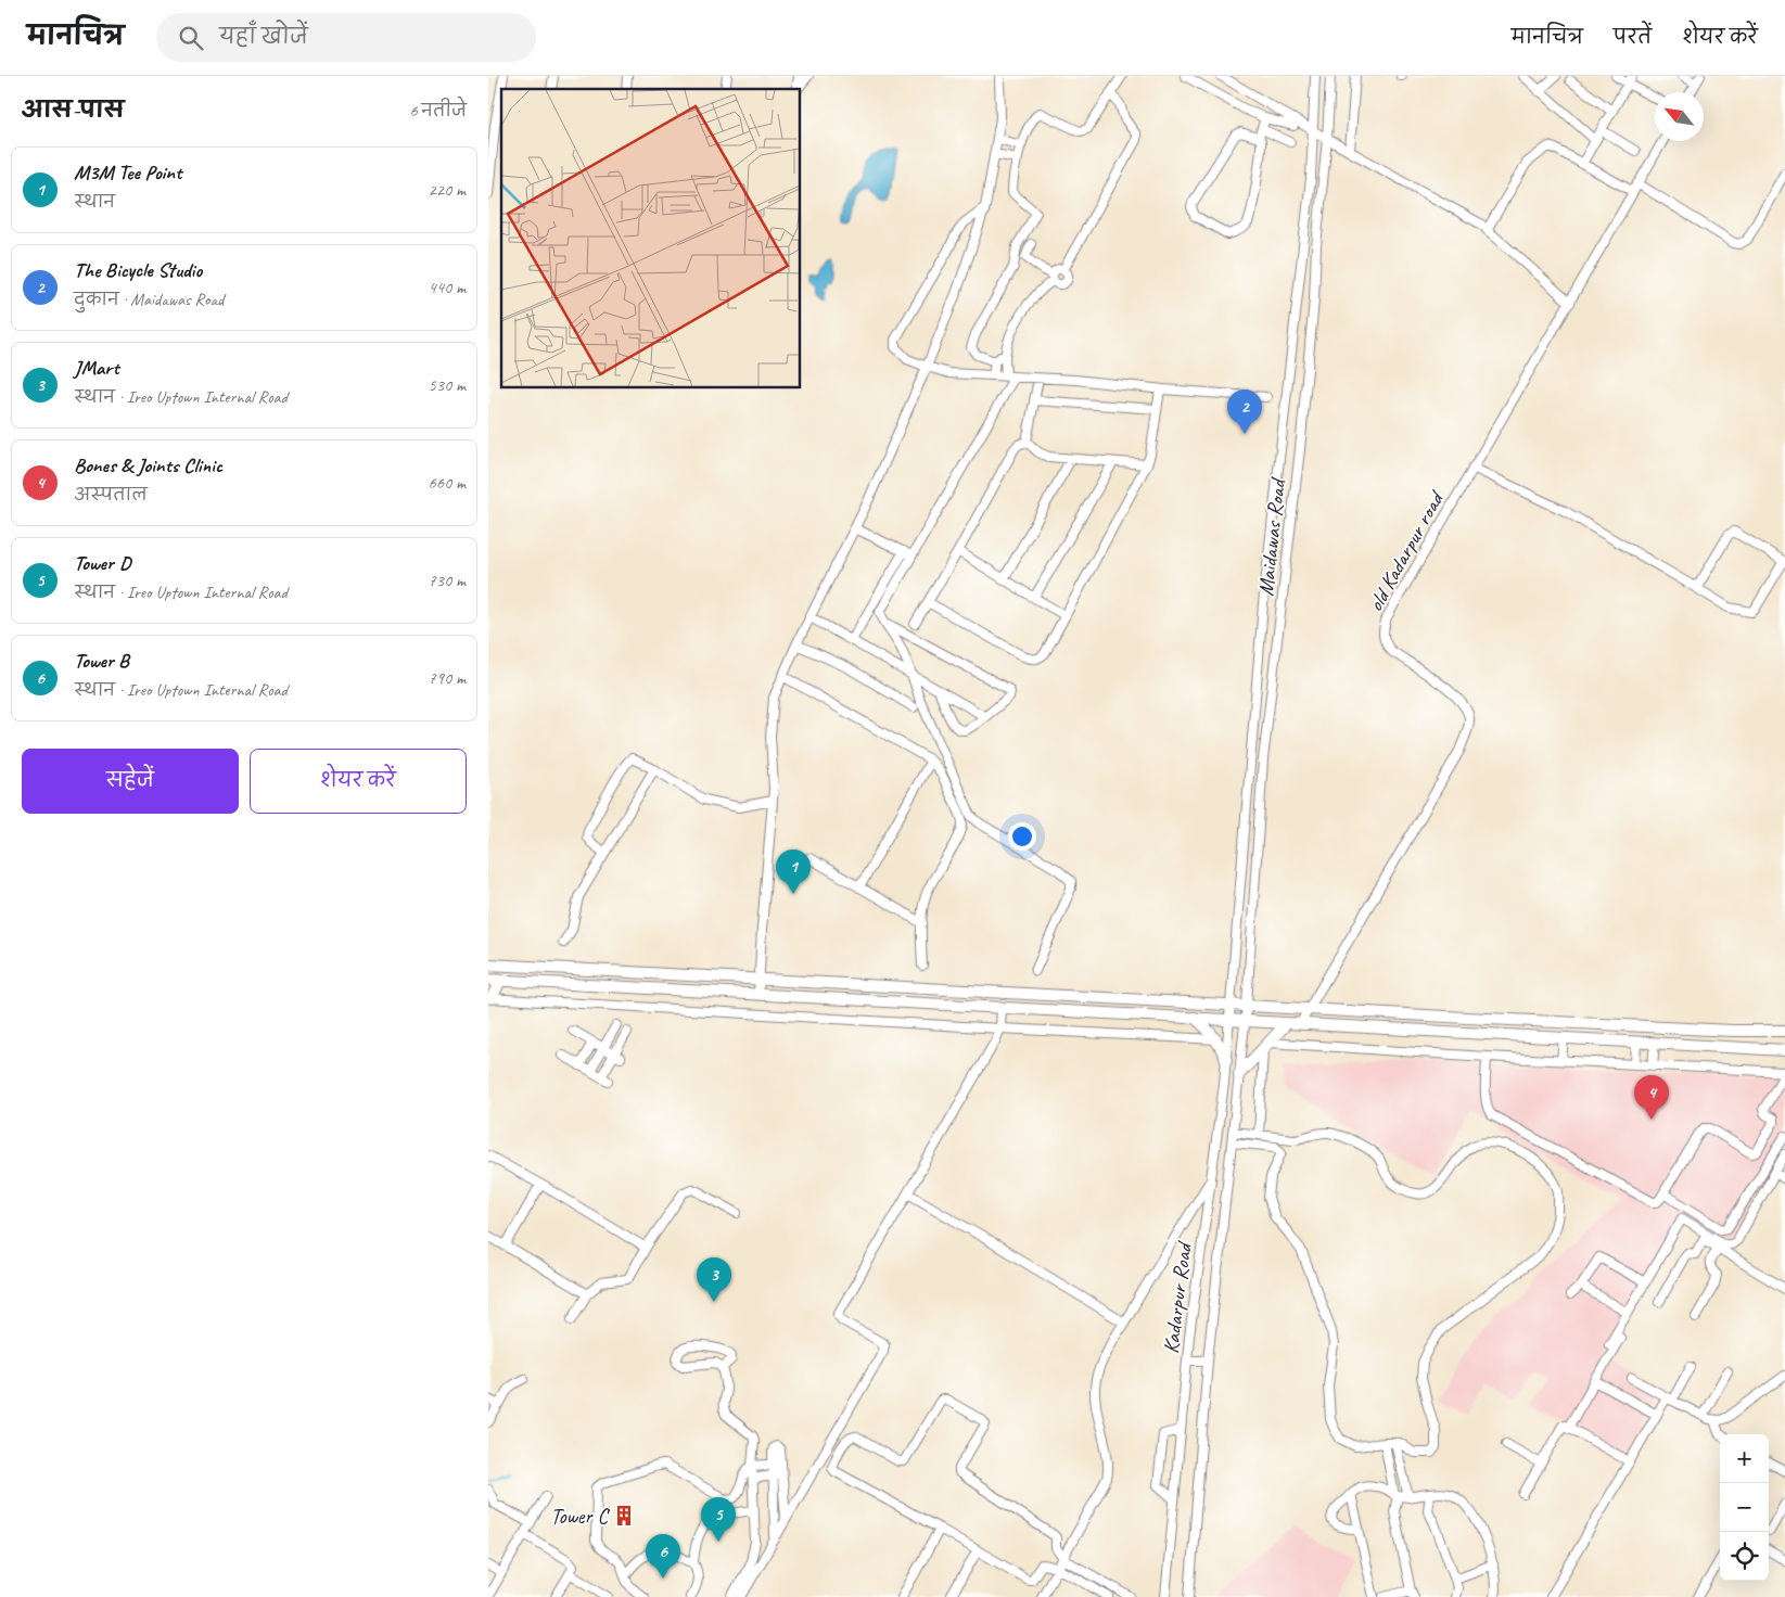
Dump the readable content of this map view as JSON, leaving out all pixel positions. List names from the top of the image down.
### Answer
{
  "streets": {
    "street": ["Maidawas Road", "old Kadarpur road", "Kadarpur Road"]
  },
  "crossings": [
    ["Maidawas Road", "Kadarpur Road"]
  ],
  "places": {
    "building": ["Tower C"]
  },
  "north": "top left",
  "page": {
    "header": "मानचित्र",
    "search": "यहाँ खोजें",
    "nav": ["मानचित्र", "परतें", "शेयर करें"],
    "heading": ["आस-पास", "6 नतीजे"],
    "list": [
      {
        "mark": "1",
        "name": "M3M Tee Point",
        "note": "स्थान",
        "value": "220 m"
      },
      {
        "mark": "2",
        "name": "The Bicycle Studio",
        "note": "दुकान · Maidawas Road",
        "value": "440 m"
      },
      {
        "mark": "3",
        "name": "JMart",
        "note": "स्थान · Ireo Uptown Internal Road",
        "value": "530 m"
      },
      {
        "mark": "4",
        "name": "Bones & Joints Clinic",
        "note": "अस्पताल",
        "value": "660 m"
      },
      {
        "mark": "5",
        "name": "Tower D",
        "note": "स्थान · Ireo Uptown Internal Road",
        "value": "730 m"
      },
      {
        "mark": "6",
        "name": "Tower B",
        "note": "स्थान · Ireo Uptown Internal Road",
        "value": "790 m"
      }
    ],
    "pins": [
      "2",
      "1",
      "4",
      "3",
      "5",
      "6"
    ],
    "buttons": ["सहेजें", "शेयर करें"],
    "map_buttons": ["+", "−"]
  }
}
